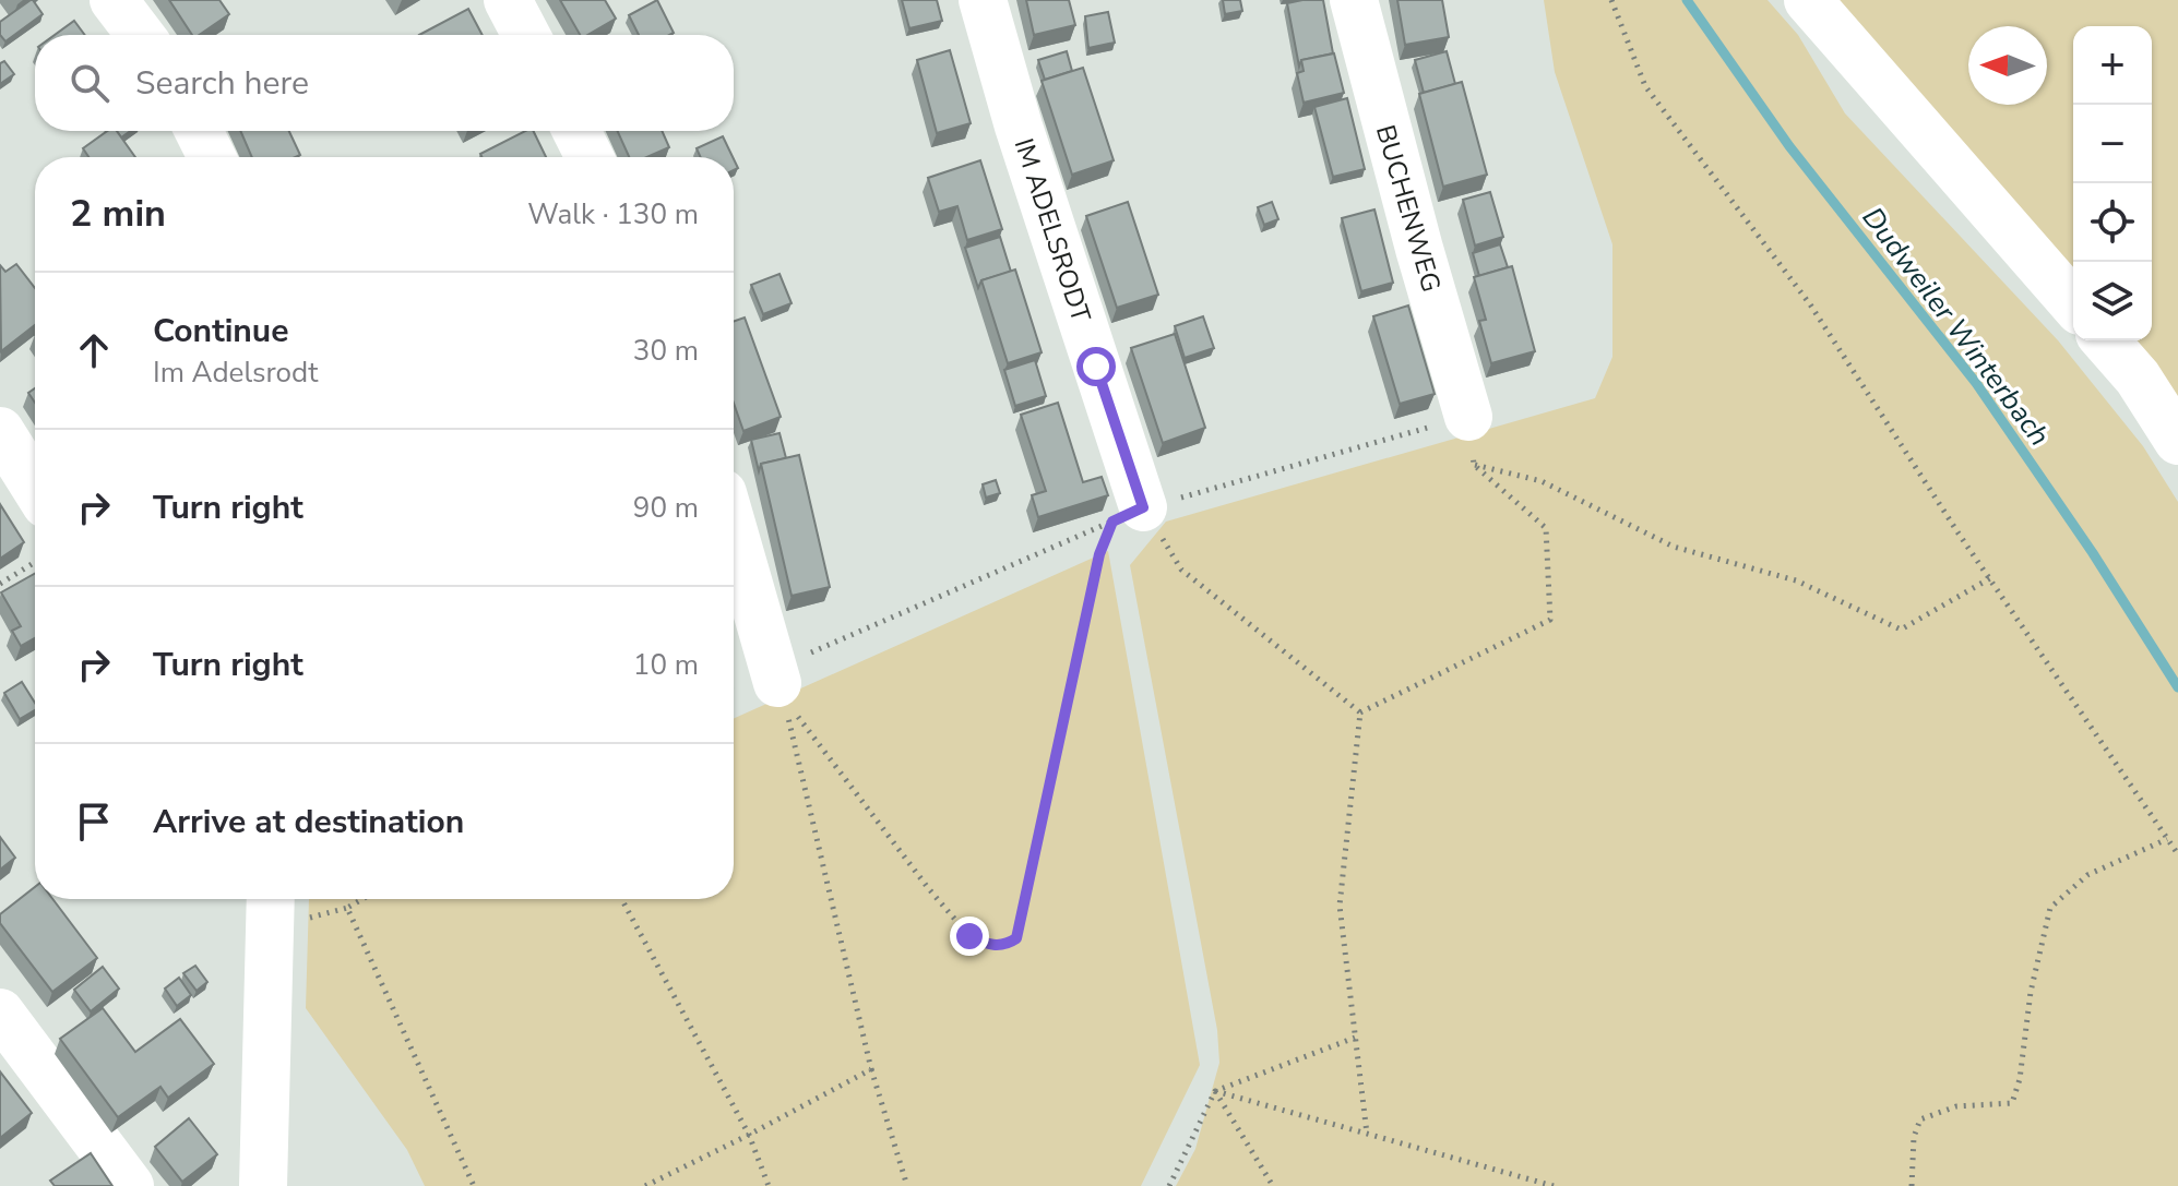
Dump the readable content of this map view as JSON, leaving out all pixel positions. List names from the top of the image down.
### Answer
{
  "streets": {
    "street": ["BUCHENWEG", "IM ADELSRODT"]
  },
  "water": ["Dudweiler Winterbach"],
  "north": "left",
  "page": {
    "map_buttons": ["+", "−"],
    "search": "Search here",
    "heading": ["2 min", "Walk · 130 m"],
    "list": [
      ["Continue", "Im Adelsrodt", "30 m"],
      ["Turn right", "90 m"],
      ["Turn right", "10 m"],
      "Arrive at destination"
    ]
  }
}
